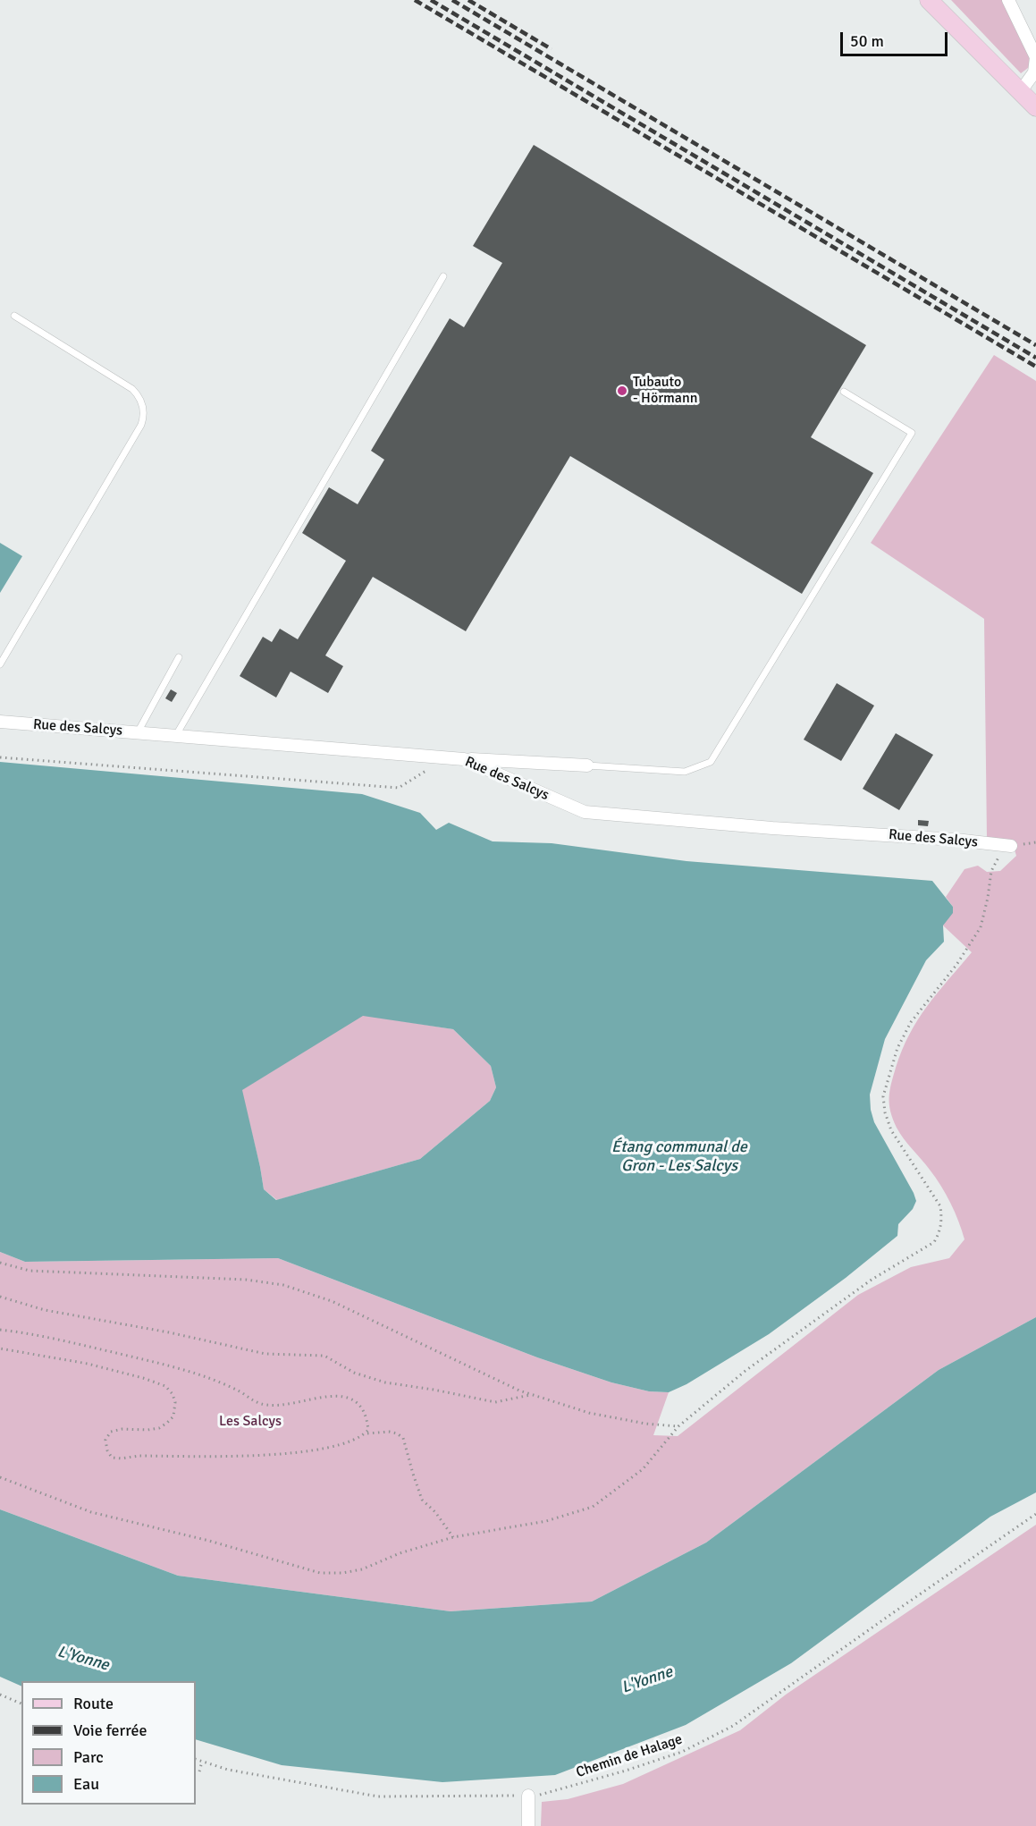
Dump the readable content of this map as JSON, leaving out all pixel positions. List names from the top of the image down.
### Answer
{
  "streets": {
    "street": ["Rue des Salcys"],
    "path": ["Chemin de Halage"]
  },
  "water": ["Étang communal de Gron - Les Salcys", "L'Yonne"],
  "parks": ["Les Salcys"],
  "places": ["Tubauto - Hörmann"],
  "legend": [
    "Route",
    "Voie ferrée",
    "Parc",
    "Eau"
  ],
  "scale_bar": "50 m"
}
